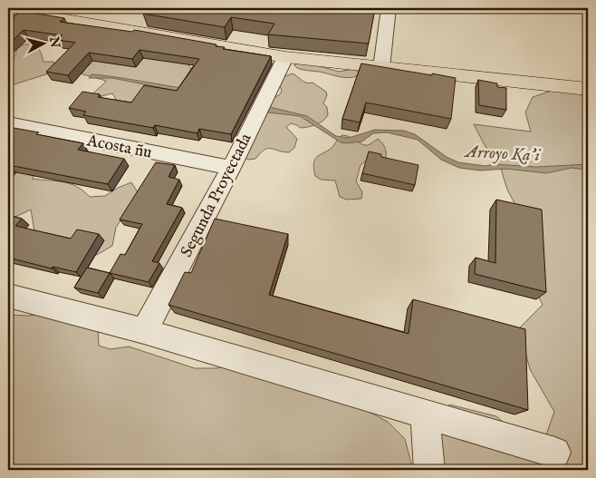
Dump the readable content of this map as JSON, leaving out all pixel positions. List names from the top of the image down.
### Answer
{
  "streets": {
    "street": ["Acosta ñu", "Segunda Proyectada"]
  },
  "crossings": [
    ["Acosta ñu", "Segunda Proyectada"]
  ],
  "water": ["Arroyo Ka'i"],
  "north": "right"
}
